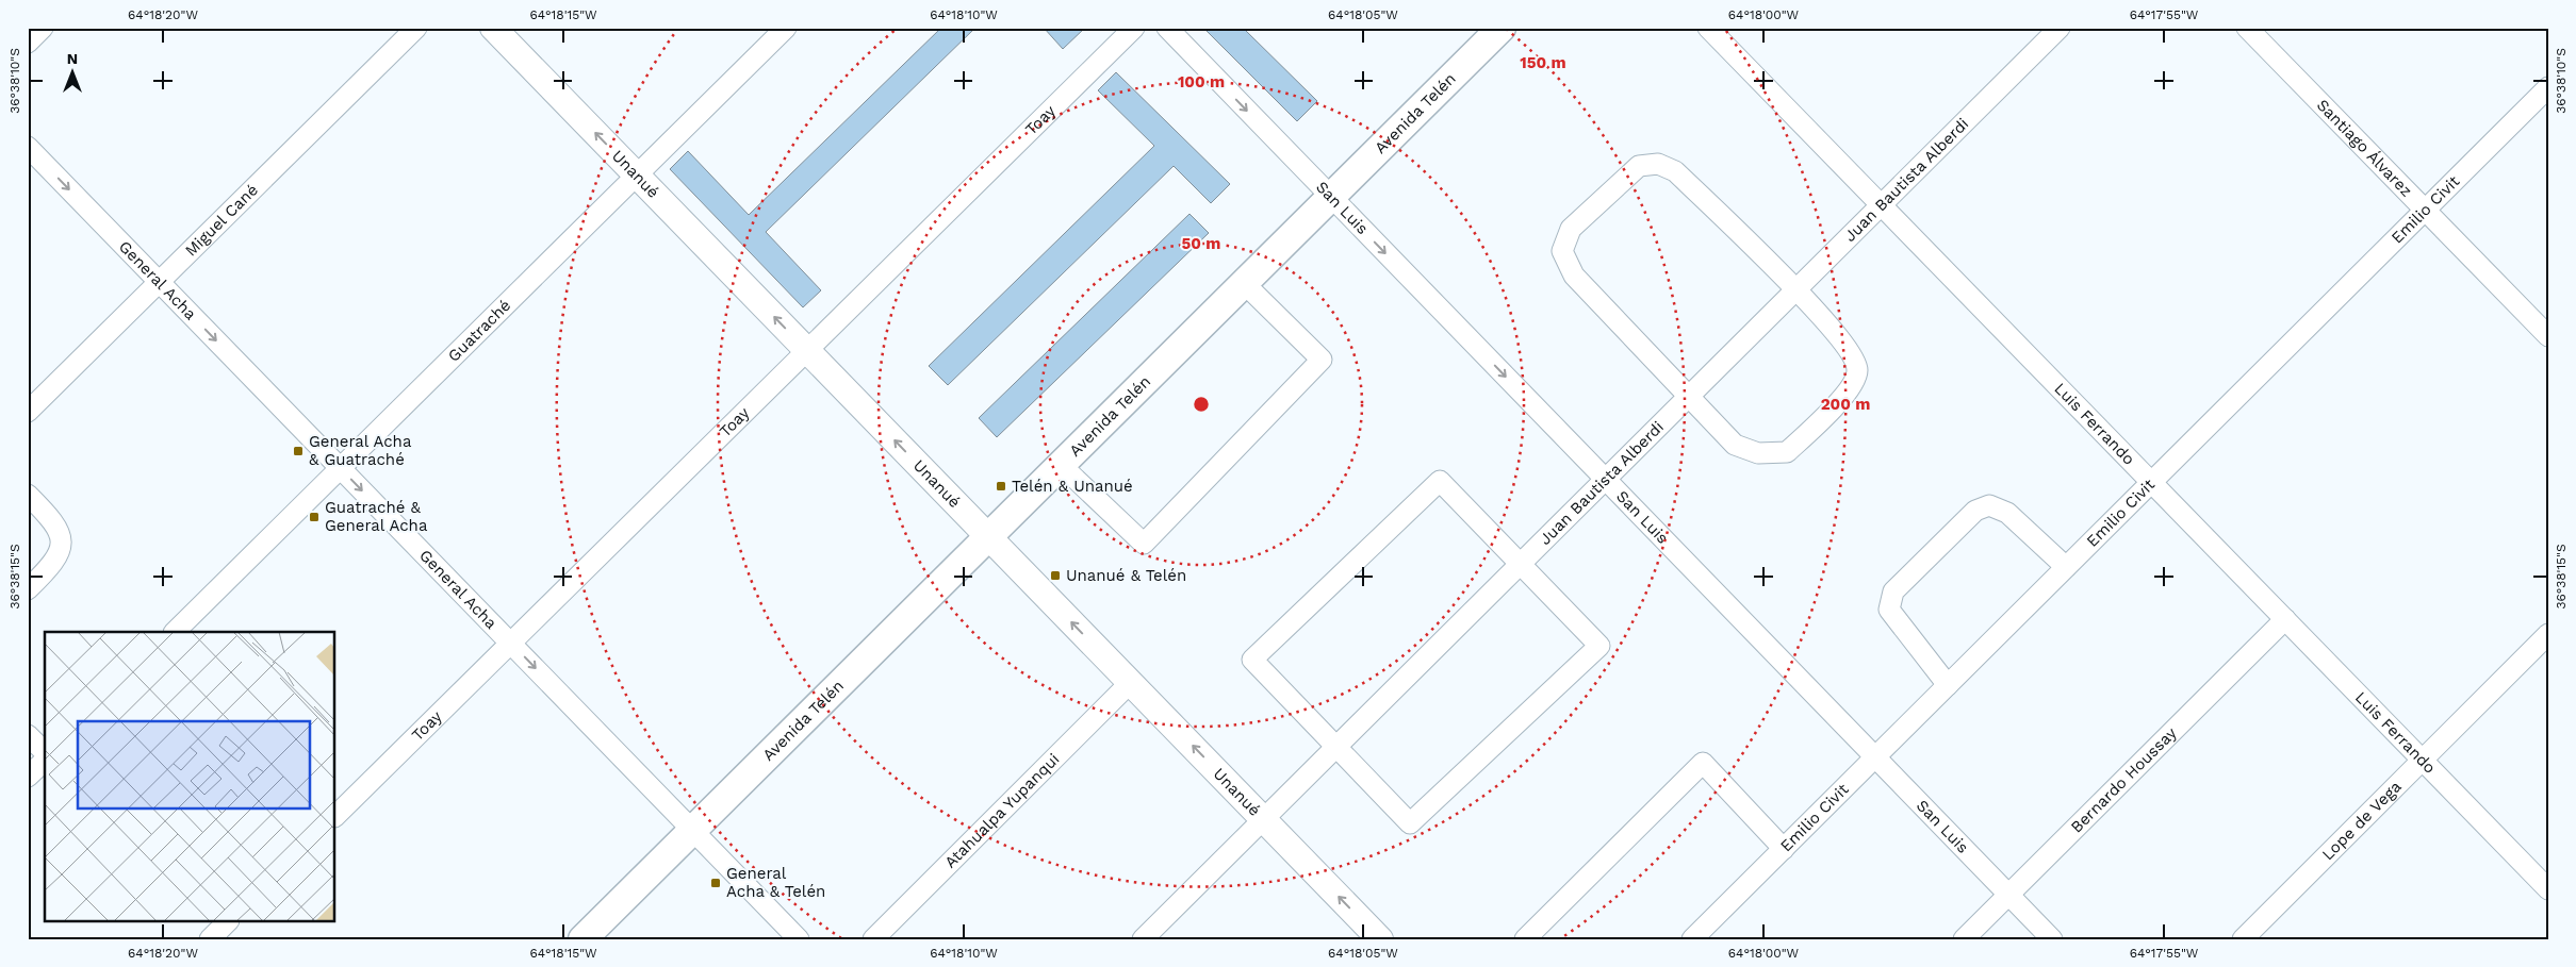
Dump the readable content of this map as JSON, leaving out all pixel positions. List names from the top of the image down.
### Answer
{
  "streets": {
    "main road": ["Avenida Telén"],
    "street": [
      "Toay",
      "Santiago Álvarez",
      "Unanué",
      "Juan Bautista Alberdi",
      "San Luis",
      "Emilio Civit",
      "Miguel Cané",
      "General Acha",
      "Guatraché",
      "Luis Ferrando",
      "Bernardo Houssay",
      "Atahualpa Yupanqui",
      "Lope de Vega"
    ]
  },
  "crossings": [
    ["Avenida Telén", "Unanué"],
    ["Avenida Telén", "San Luis"],
    ["Avenida Telén", "General Acha"],
    ["Toay", "Unanué"],
    ["Toay", "General Acha"],
    ["Santiago Álvarez", "Emilio Civit"],
    ["Unanué", "Juan Bautista Alberdi"],
    ["Unanué", "Guatraché"],
    ["Unanué", "Atahualpa Yupanqui"],
    ["Juan Bautista Alberdi", "San Luis"],
    ["Juan Bautista Alberdi", "Luis Ferrando"],
    ["San Luis", "Emilio Civit"],
    ["San Luis", "Bernardo Houssay"],
    ["Emilio Civit", "Luis Ferrando"],
    ["Miguel Cané", "General Acha"],
    ["General Acha", "Guatraché"],
    ["Luis Ferrando", "Bernardo Houssay"],
    ["Luis Ferrando", "Lope de Vega"]
  ],
  "one_way": ["Unanué", "San Luis", "General Acha"],
  "places": {
    "transit": [
      "General Acha & Guatraché",
      "Telén & Unanué",
      "Guatraché & General Acha",
      "Unanué & Telén",
      "General Acha & Telén"
    ]
  },
  "north": "top",
  "coordinates": [
    "64°18'20\"W",
    "64°18'15\"W",
    "64°18'10\"W",
    "64°18'05\"W",
    "64°18'00\"W",
    "64°17'55\"W",
    "36°38'10\"S",
    "36°38'15\"S"
  ],
  "rings": [
    "150 m",
    "100 m",
    "50 m",
    "200 m"
  ]
}
